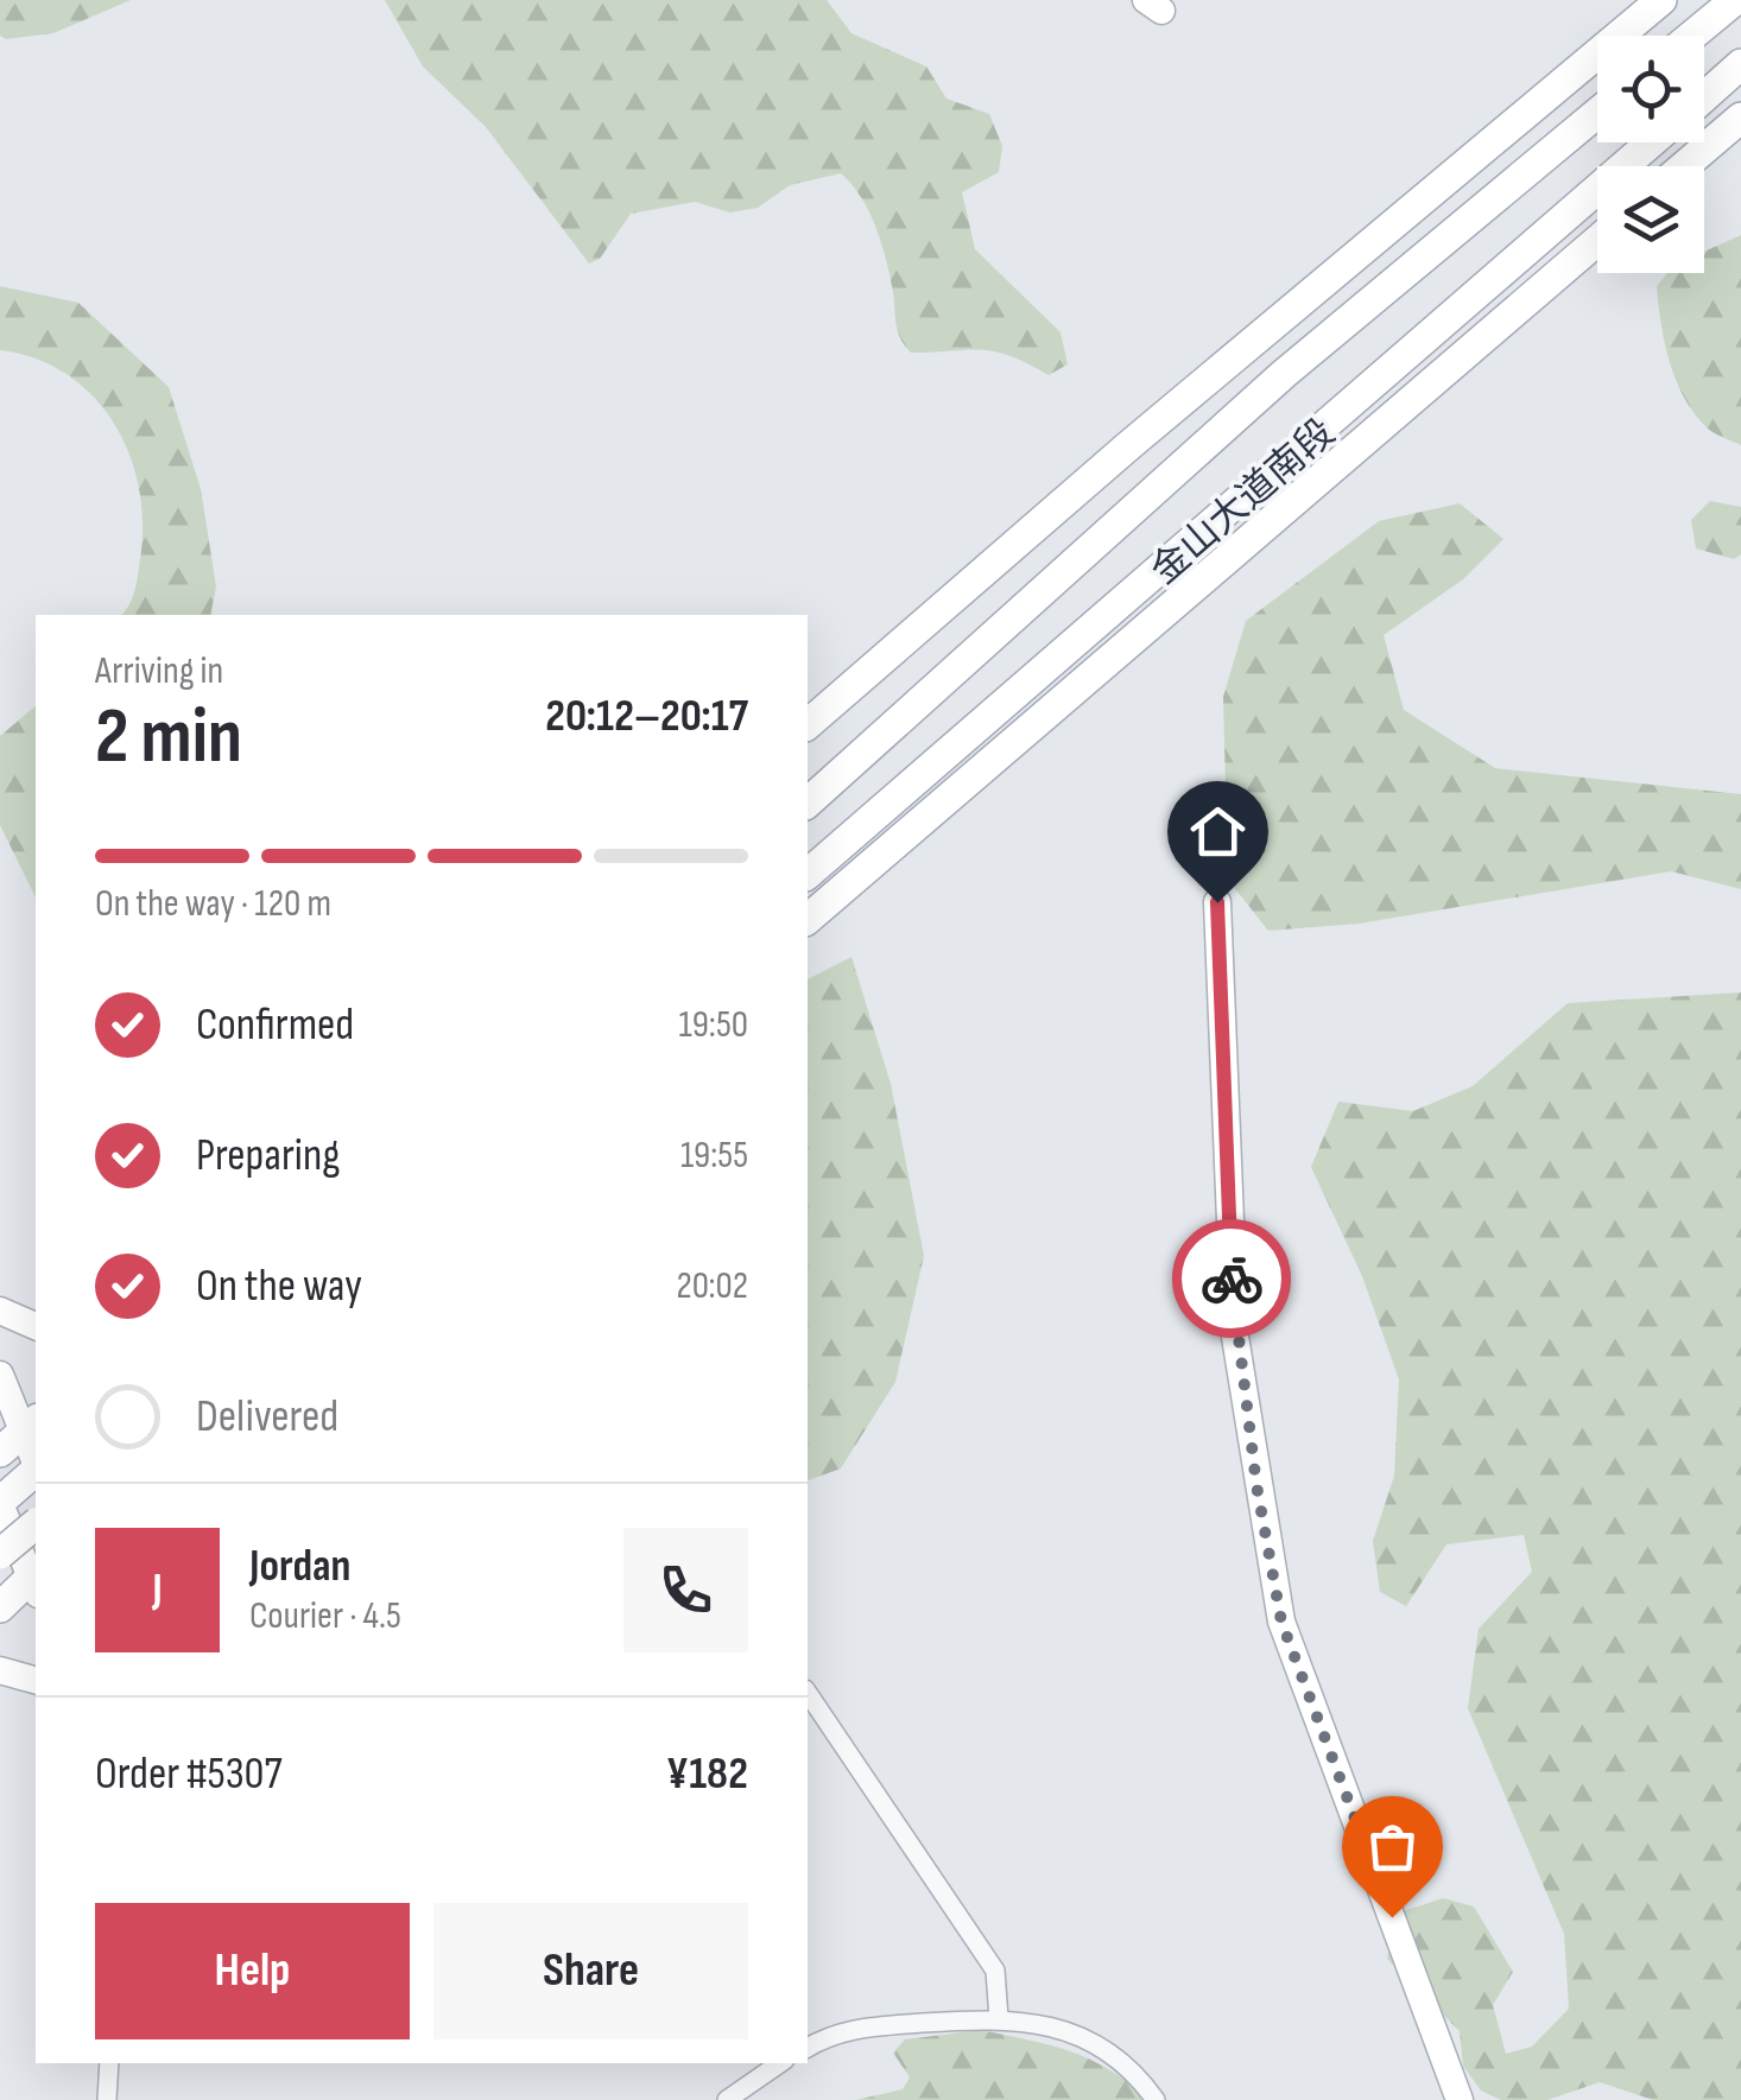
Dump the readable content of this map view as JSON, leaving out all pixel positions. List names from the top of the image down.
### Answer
{
  "streets": {
    "main road": ["金山大道南段"]
  },
  "page": {
    "heading": ["2 min", "Arriving in", "20:12–20:17"],
    "panel": [
      "Jordan",
      "Courier · 4.5",
      "Order #5307",
      "¥182"
    ],
    "bar": "On the way · 120 m",
    "list": [
      ["Confirmed", "19:50"],
      ["Preparing", "19:55"],
      ["On the way", "20:02"],
      "Delivered"
    ],
    "round": "J",
    "buttons": ["Help", "Share"]
  }
}
